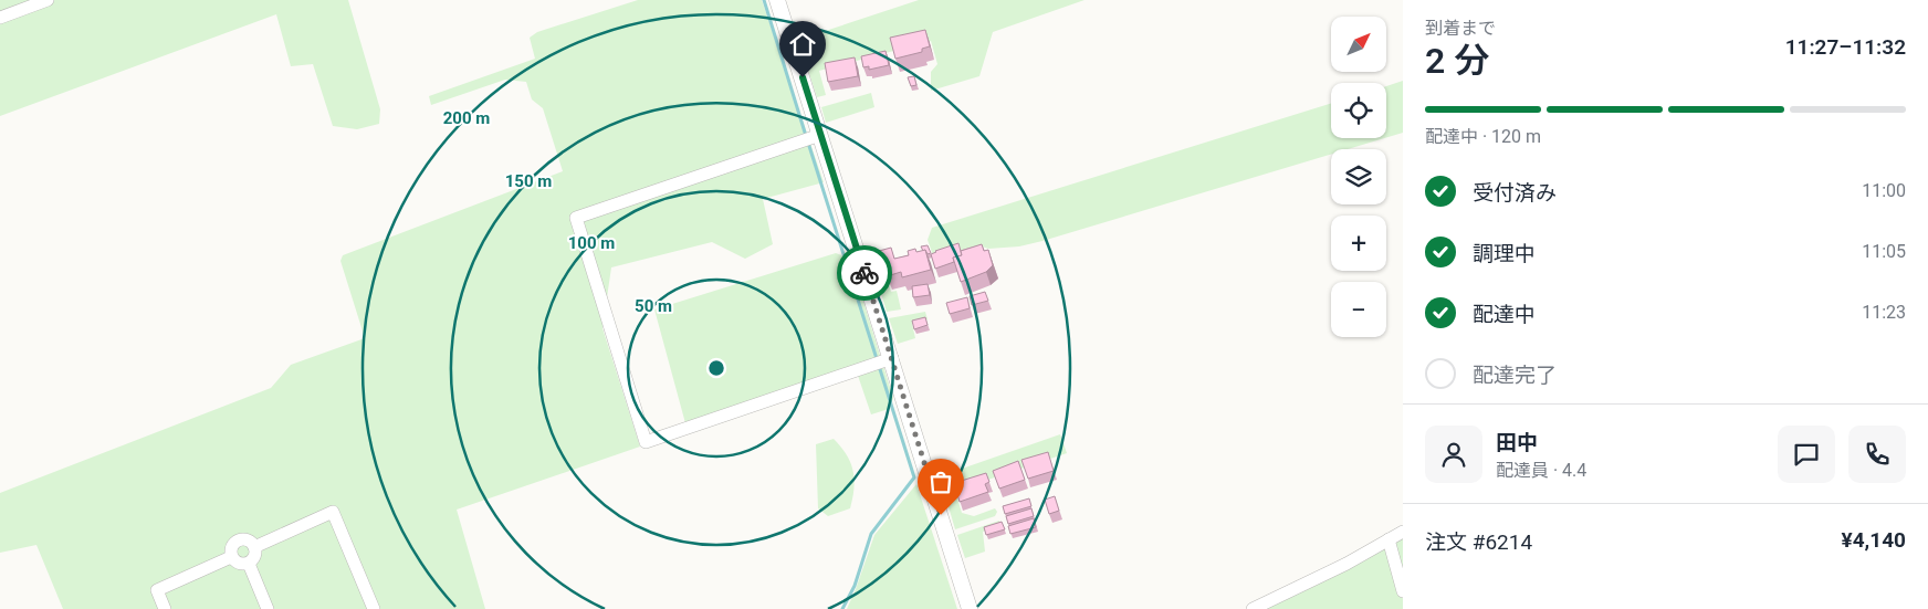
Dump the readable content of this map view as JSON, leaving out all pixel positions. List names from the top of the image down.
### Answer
{
  "north": "top right",
  "page": {
    "heading": ["2 分", "到着まで", "11:27–11:32"],
    "panel": [
      "田中",
      "配達員 · 4.4",
      "注文 #6214",
      "¥4,140"
    ],
    "map_buttons": ["+", "−"],
    "bar": "配達中 · 120 m",
    "list": [
      ["受付済み", "11:00"],
      ["調理中", "11:05"],
      ["配達中", "11:23"],
      "配達完了"
    ]
  },
  "rings": [
    "200 m",
    "150 m",
    "100 m",
    "50 m"
  ]
}
